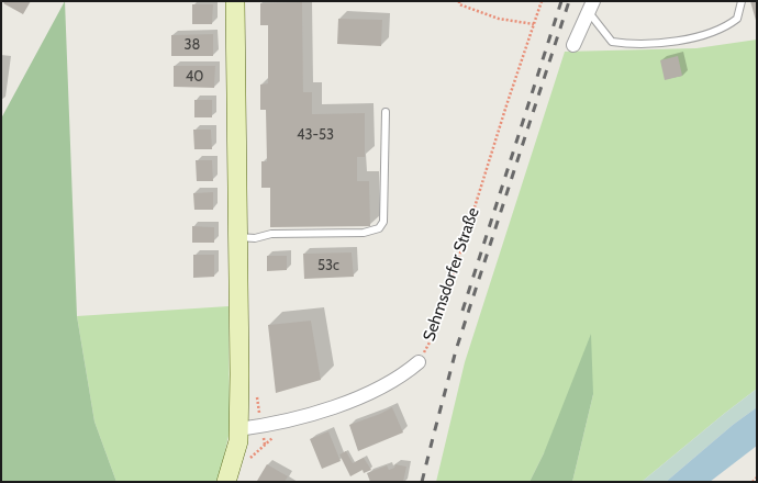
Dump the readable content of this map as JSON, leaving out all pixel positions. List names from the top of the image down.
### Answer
{
  "streets": {
    "street": ["Sehmsdorfer Straße"]
  },
  "house_numbers": [
    "38",
    "40",
    "43-53",
    "53c"
  ]
}
